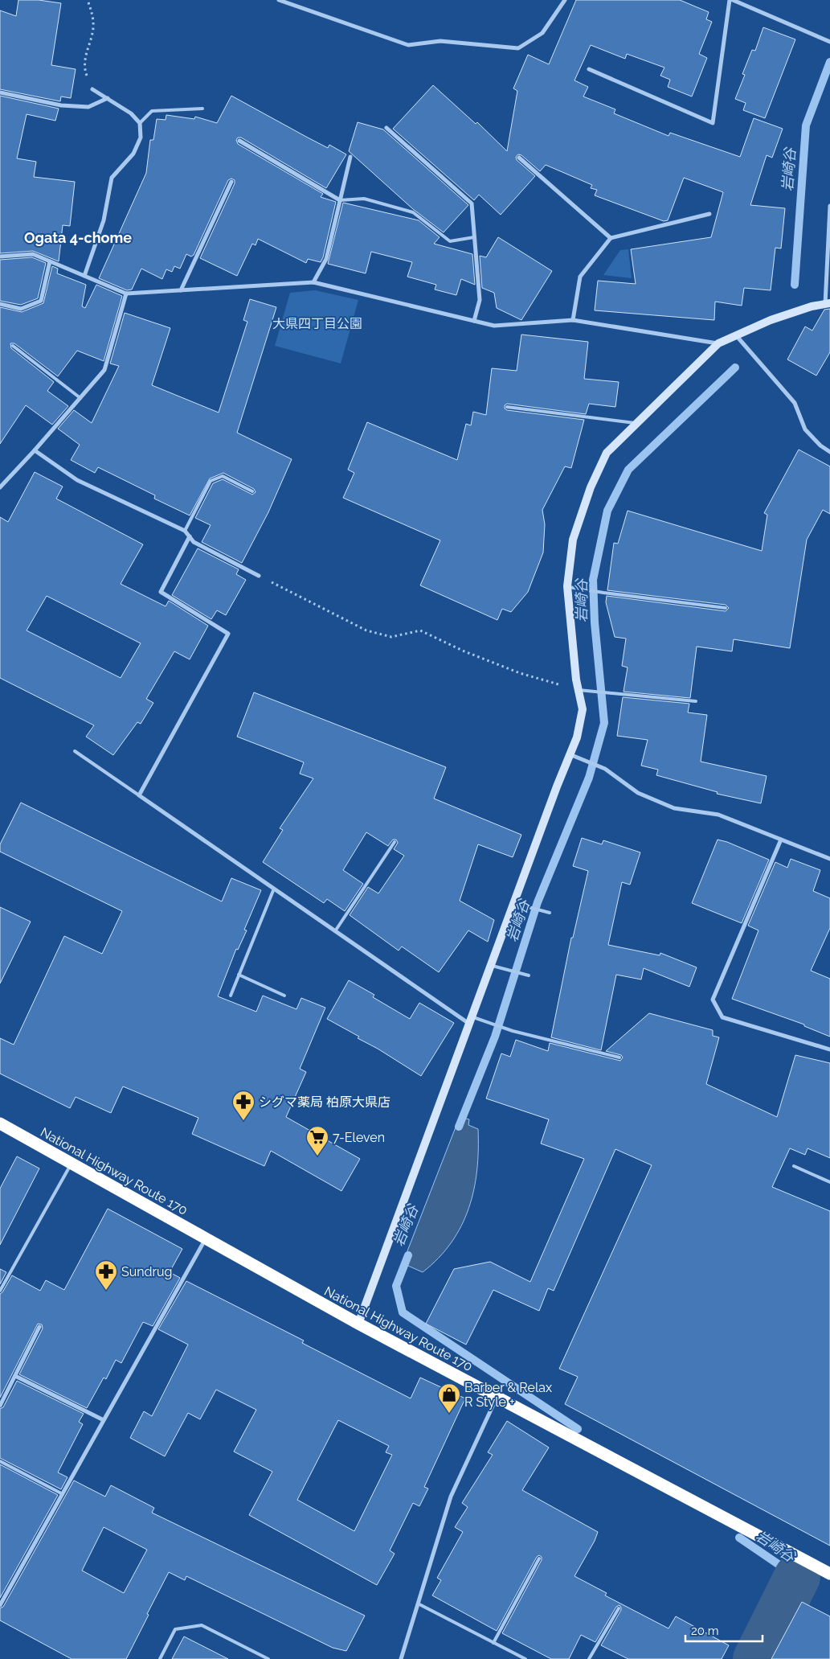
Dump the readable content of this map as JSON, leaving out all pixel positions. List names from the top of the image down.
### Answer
{
  "streets": {
    "highway": ["National Highway Route 170"]
  },
  "districts": ["Ogata 4-chome"],
  "water": ["岩崎谷"],
  "parks": ["大県四丁目公園"],
  "places": {
    "pharmacy": ["シグマ薬局 柏原大県店", "Sundrug"],
    "supermarket": ["7-Eleven"],
    "shop": ["Barber & Relax R Style +"]
  },
  "scale_bar": "20 m"
}
